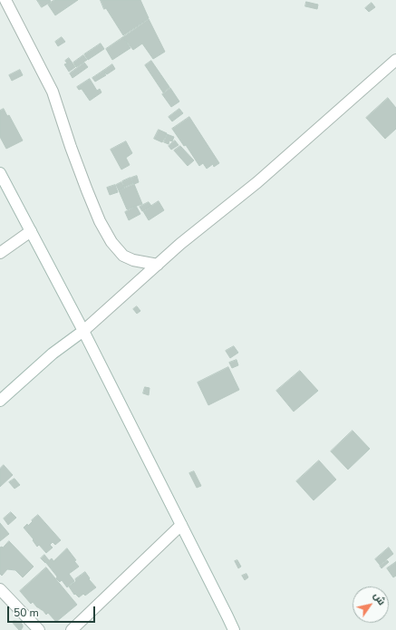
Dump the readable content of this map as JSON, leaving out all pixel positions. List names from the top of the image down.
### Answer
{
  "scale_bar": "50 m",
  "north": "top right"
}
